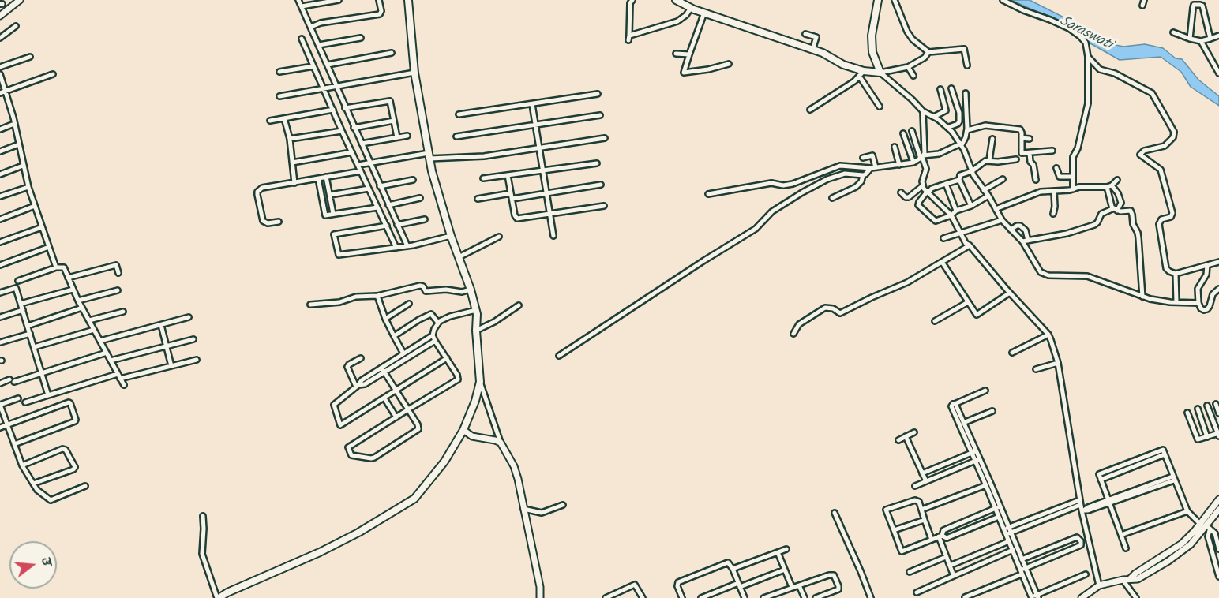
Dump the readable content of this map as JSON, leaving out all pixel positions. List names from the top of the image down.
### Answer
{
  "water": ["Saraswati"],
  "north": "right"
}
